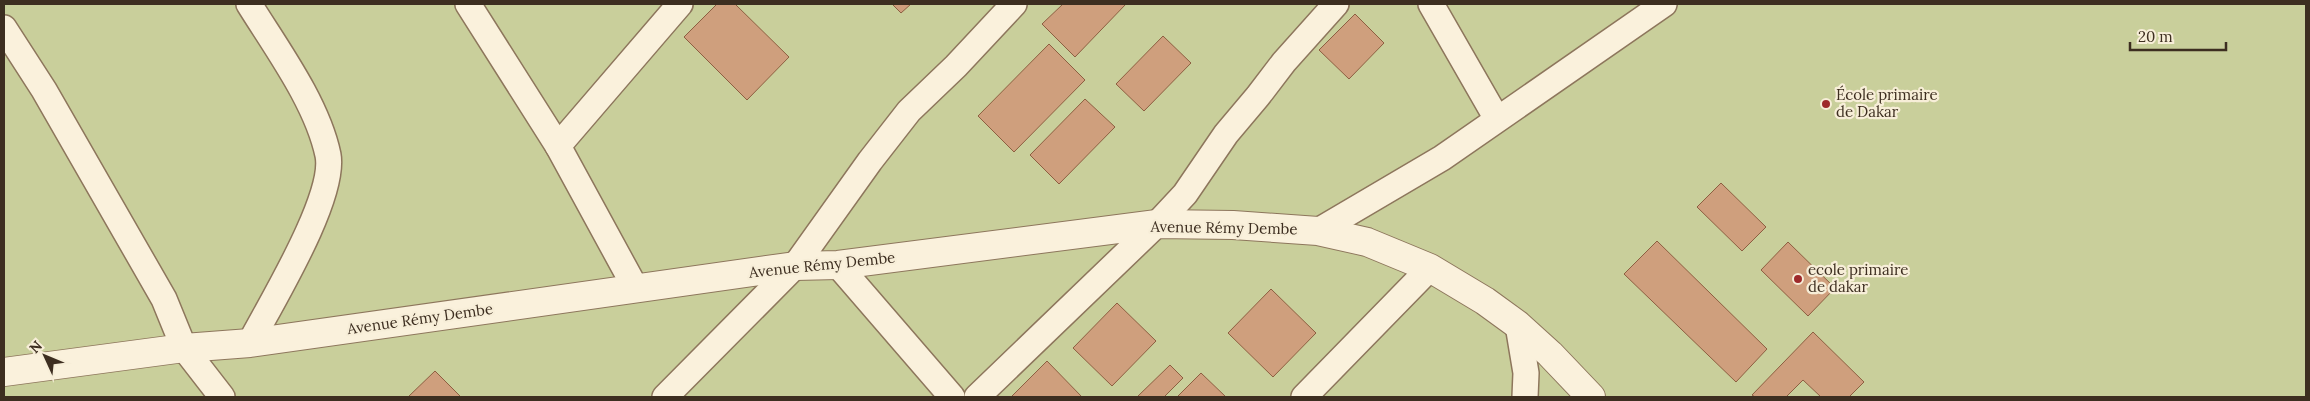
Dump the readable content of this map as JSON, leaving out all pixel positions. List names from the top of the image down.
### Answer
{
  "streets": {
    "street": ["Avenue Rémy Dembe"]
  },
  "places": ["École primaire de Dakar", "ecole primaire de dakar"],
  "scale_bar": "20 m",
  "north": "top left"
}
